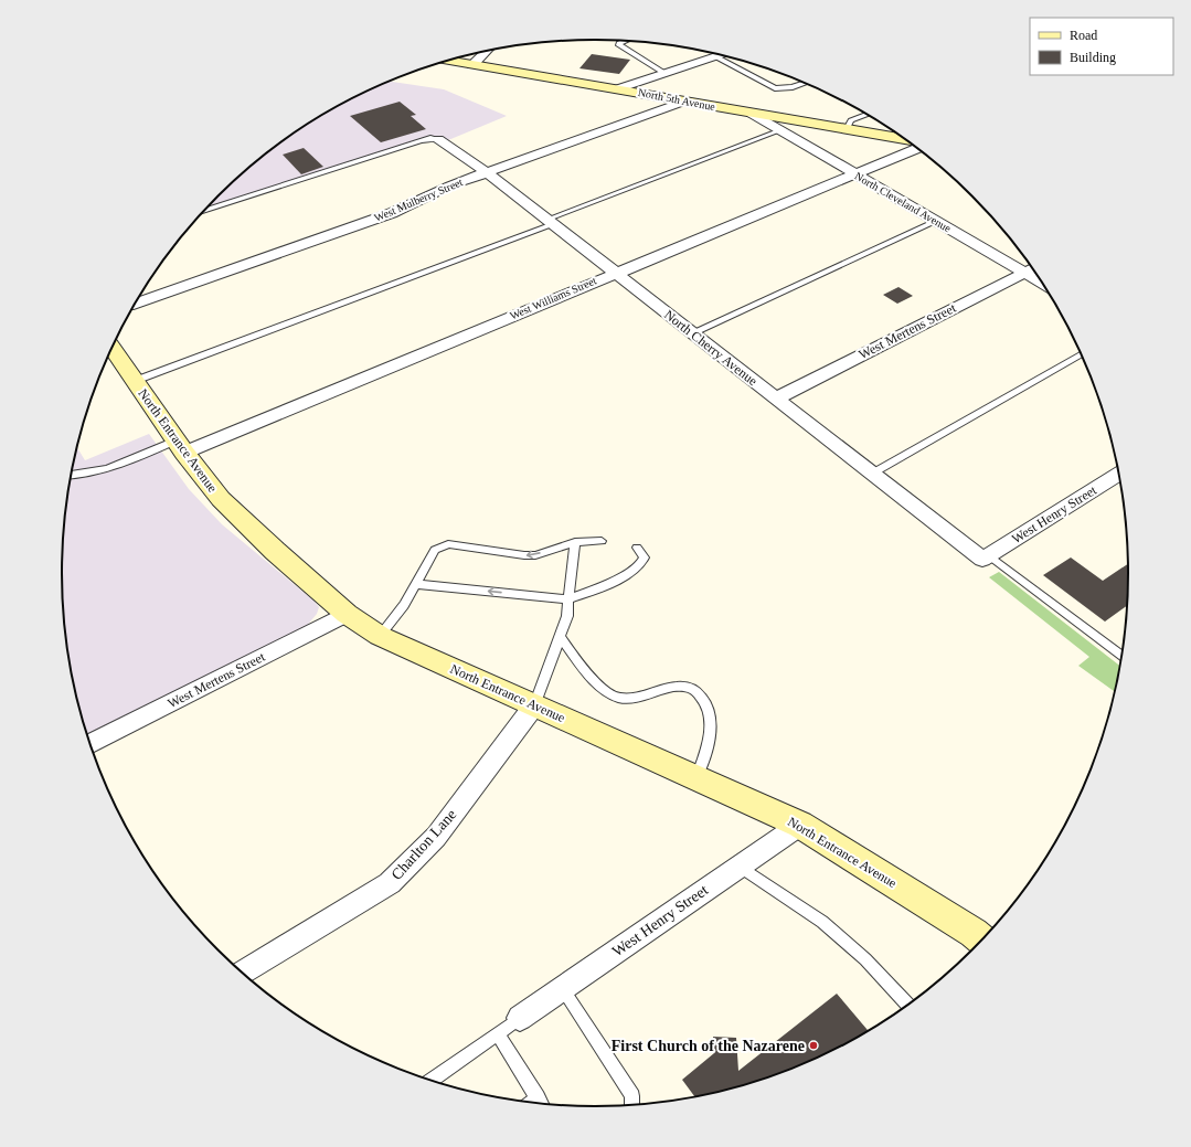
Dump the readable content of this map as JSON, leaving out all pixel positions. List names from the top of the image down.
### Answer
{
  "streets": {
    "main road": ["North 5th Avenue", "North Entrance Avenue"],
    "street": [
      "West Mulberry Street",
      "North Cleveland Avenue",
      "West Williams Street",
      "West Mertens Street",
      "North Cherry Avenue",
      "West Henry Street",
      "Charlton Lane"
    ]
  },
  "crossings": [
    ["North 5th Avenue", "West Mulberry Street"],
    ["North 5th Avenue", "North Cleveland Avenue"],
    ["West Mulberry Street", "North Cherry Avenue"],
    ["North Cleveland Avenue", "West Williams Street"],
    ["North Cleveland Avenue", "West Mertens Street"],
    ["West Williams Street", "North Cherry Avenue"],
    ["West Williams Street", "North Entrance Avenue"],
    ["West Mertens Street", "North Cherry Avenue"],
    ["West Mertens Street", "North Entrance Avenue"],
    ["North Cherry Avenue", "West Henry Street"],
    ["North Entrance Avenue", "West Henry Street"],
    ["North Entrance Avenue", "Charlton Lane"]
  ],
  "places": ["First Church of the Nazarene"],
  "legend": ["Road", "Building"]
}
